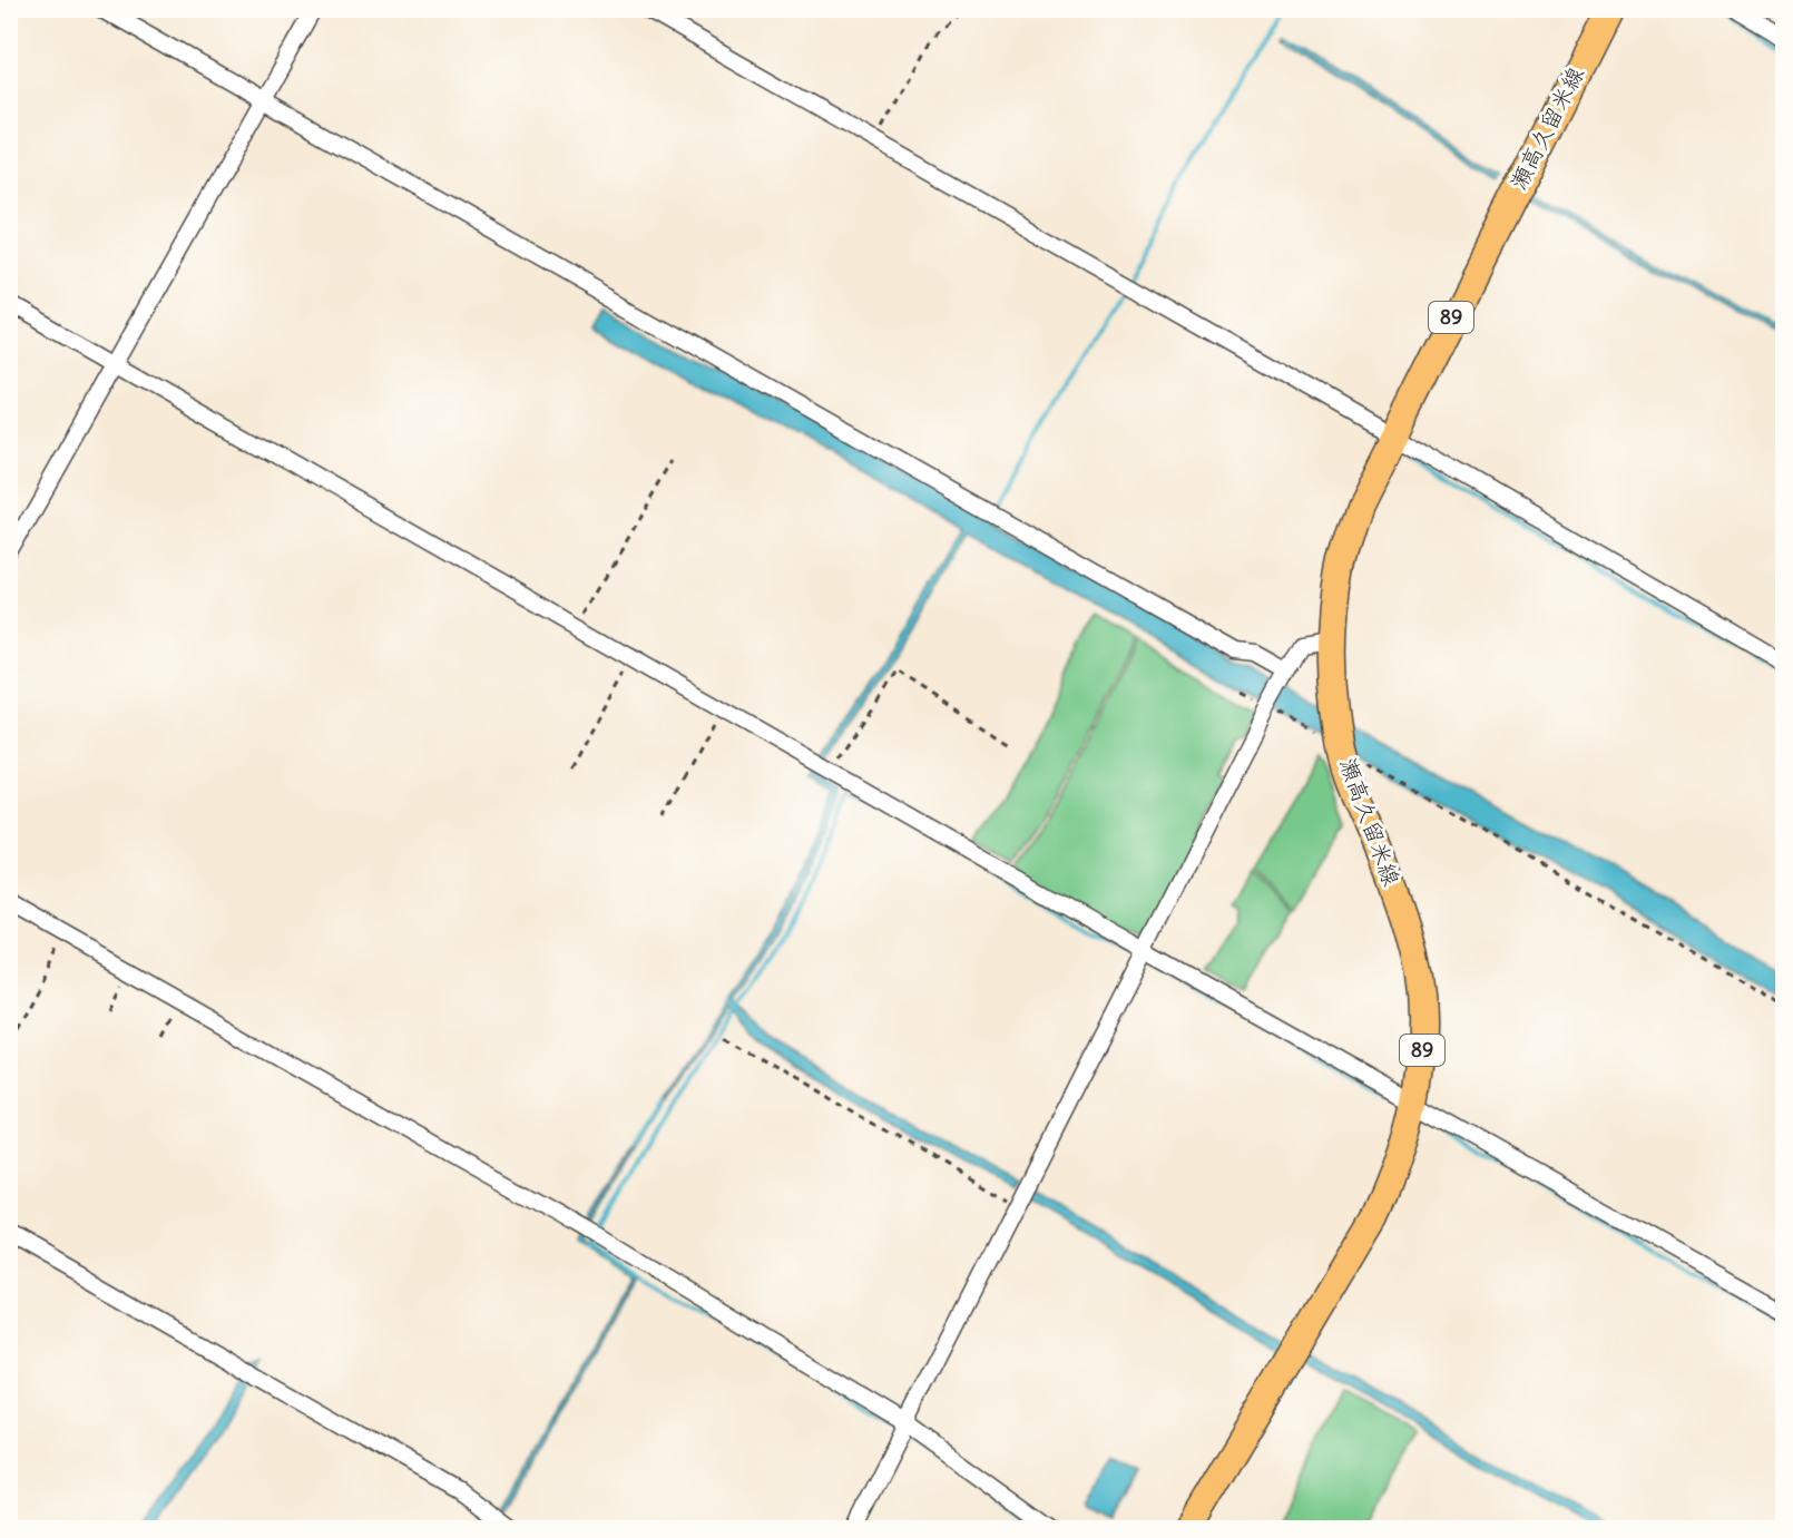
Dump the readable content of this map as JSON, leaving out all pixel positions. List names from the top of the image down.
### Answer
{
  "streets": {
    "main road": ["瀬高久留米線", "89"]
  }
}
